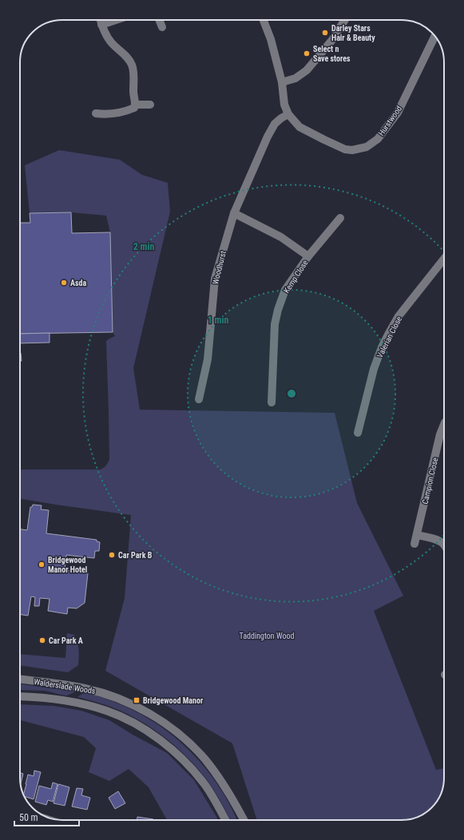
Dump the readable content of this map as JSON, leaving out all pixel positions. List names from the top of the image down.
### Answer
{
  "streets": {
    "street": [
      "Hurstwood",
      "Woodhurst",
      "Kemp Close",
      "Valerian Close",
      "Campion Close",
      "Walderslade Woods"
    ]
  },
  "crossings": [
    ["Hurstwood", "Woodhurst"]
  ],
  "parks": ["Taddington Wood"],
  "places": {
    "other": [
      "Darley Stars Hair & Beauty",
      "Select n Save stores",
      "Asda",
      "Car Park B",
      "Bridgewood Manor Hotel",
      "Car Park A"
    ],
    "transit": ["Bridgewood Manor"]
  },
  "scale_bar": "50 m",
  "rings": ["2 min", "1 min"]
}
